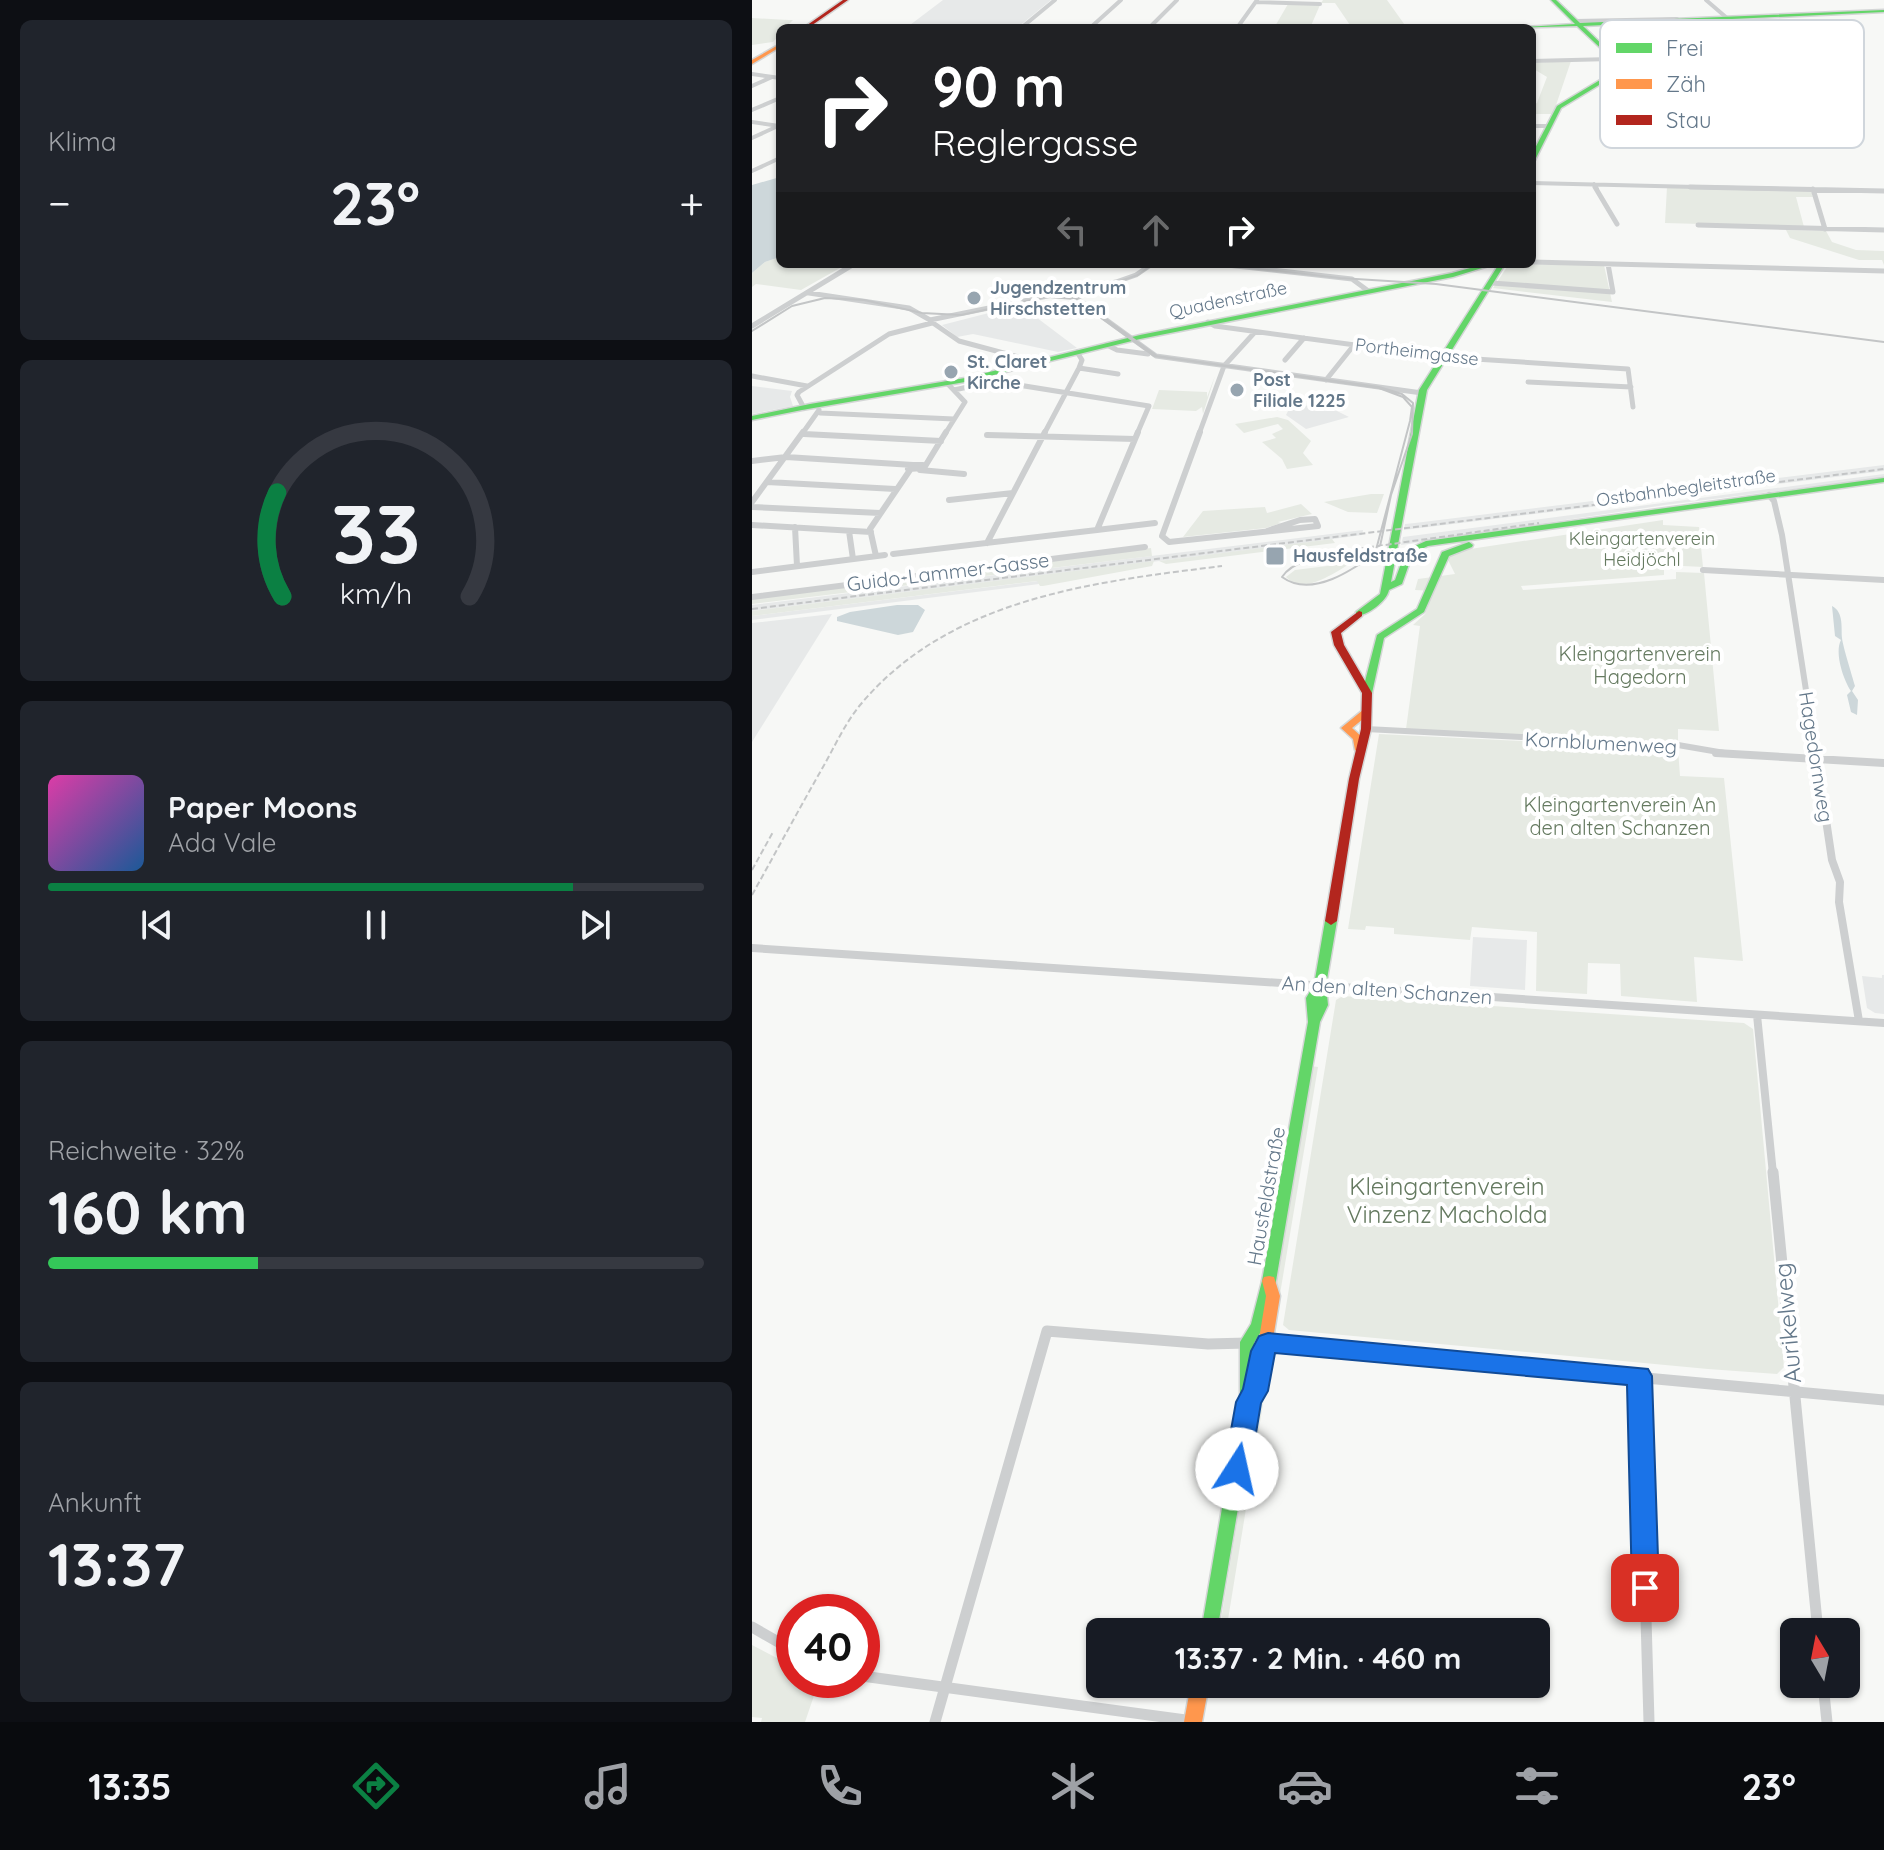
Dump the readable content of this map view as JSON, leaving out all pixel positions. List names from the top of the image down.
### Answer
{
  "streets": {
    "street": [
      "Quadenstraße",
      "Portheimgasse",
      "Ostbahnbegleitstraße",
      "Guido-Lammer-Gasse",
      "Kornblumenweg",
      "Hagedornweg",
      "An den alten Schanzen",
      "Hausfeldstraße",
      "Aurikelweg"
    ]
  },
  "crossings": [
    ["Quadenstraße", "Portheimgasse"],
    ["Ostbahnbegleitstraße", "Hagedornweg"],
    ["Ostbahnbegleitstraße", "Hausfeldstraße"],
    ["Kornblumenweg", "Hagedornweg"],
    ["Kornblumenweg", "Hausfeldstraße"],
    ["Hagedornweg", "An den alten Schanzen"],
    ["An den alten Schanzen", "Hausfeldstraße"],
    ["An den alten Schanzen", "Aurikelweg"]
  ],
  "parks": [
    "Kleingartenverein Heidjöchl",
    "Kleingartenverein Hagedorn",
    "Kleingartenverein An den alten Schanzen",
    "Kleingartenverein Vinzenz Macholda"
  ],
  "places": {
    "other": ["Jugendzentrum Hirschstetten", "St. Claret Kirche", "Post Filiale 1225"],
    "transit": ["Hausfeldstraße"]
  },
  "legend": ["Frei", "Zäh", "Stau"],
  "north": "top",
  "page": {
    "tile": [
      "Klima",
      ["Reichweite · 32%", "160 km"],
      ["Ankunft", "13:37"]
    ],
    "turn": ["90 m", "Reglergasse"],
    "heat": ["−", "23°", "+"],
    "song": ["Paper Moons", "Ada Vale"],
    "limit": "40",
    "trip": "13:37 · 2 Min. · 460 m",
    "tabs": ["13:35", "23°"],
    "gauge": ["33", "km/h"]
  }
}
